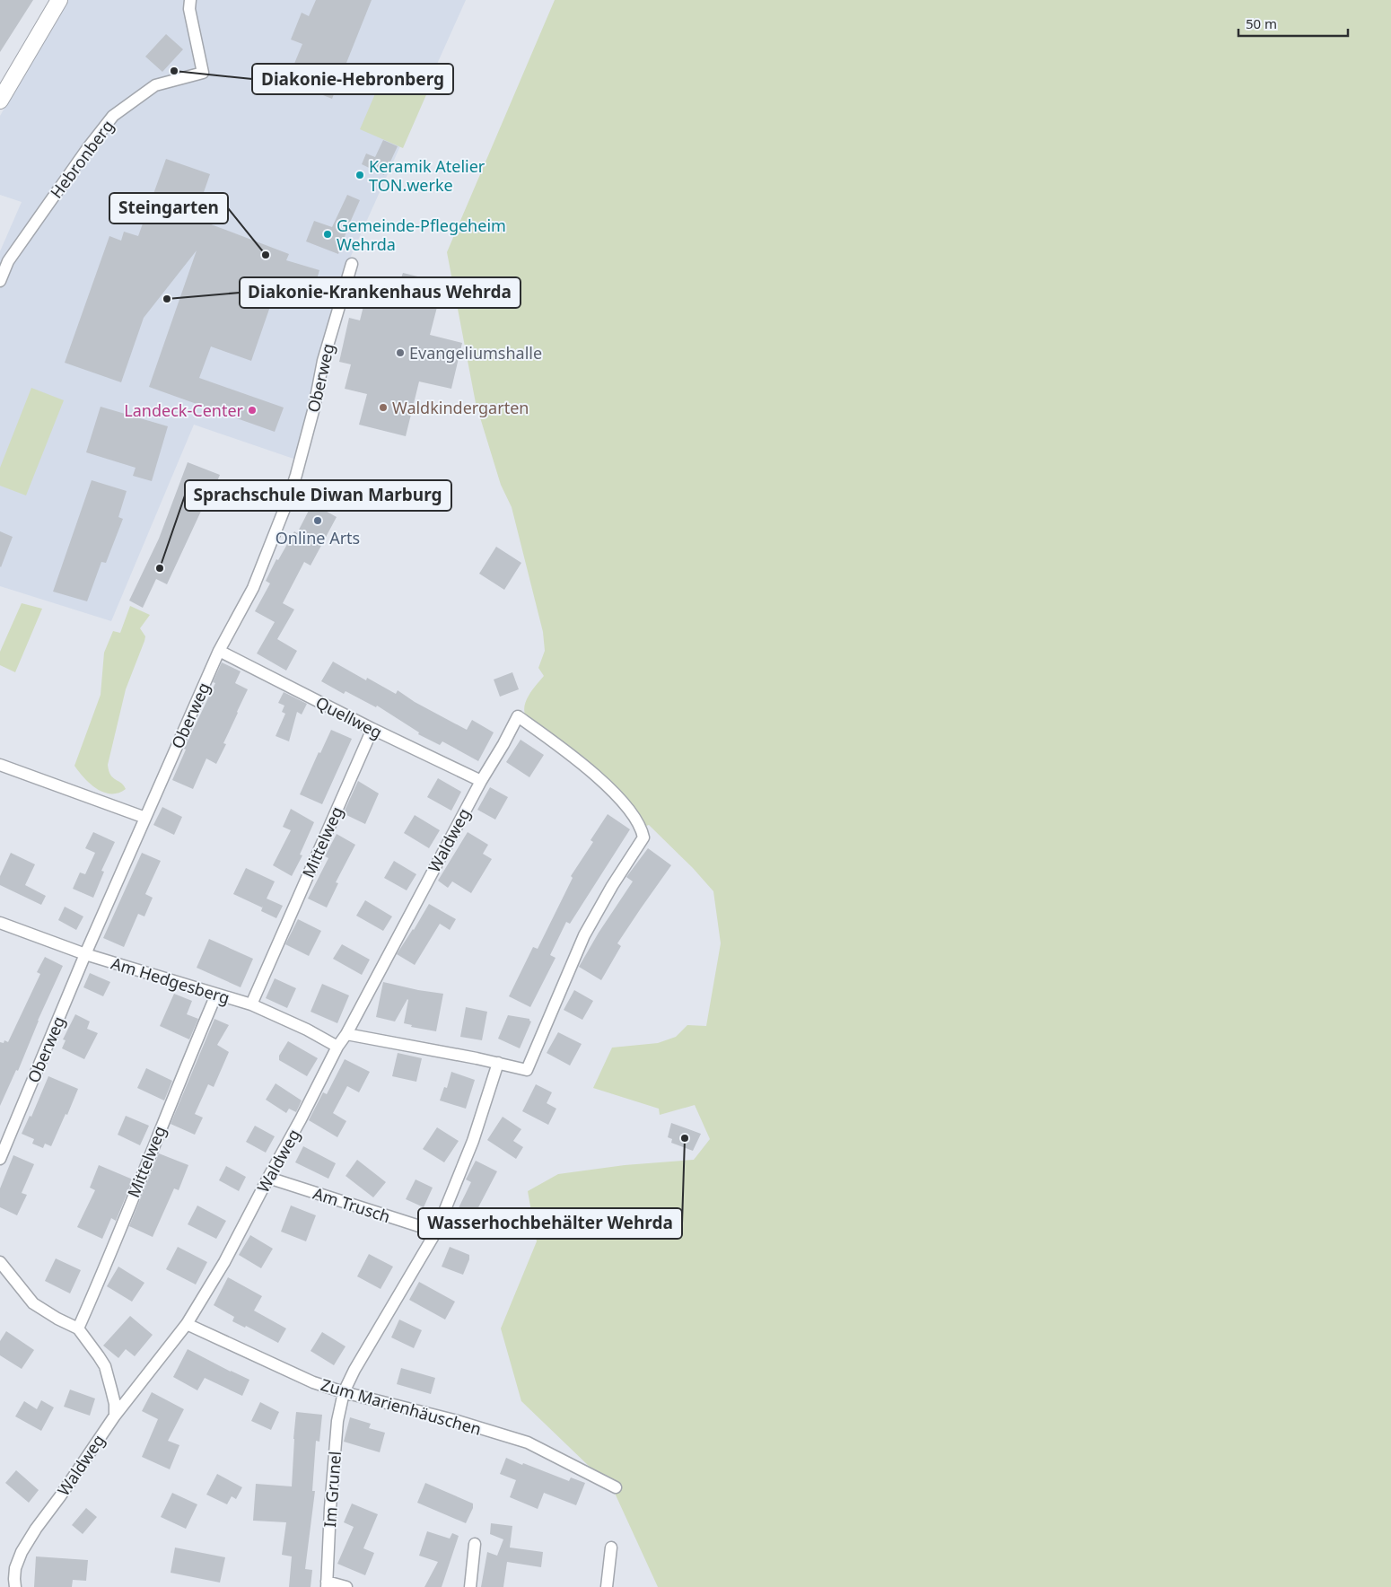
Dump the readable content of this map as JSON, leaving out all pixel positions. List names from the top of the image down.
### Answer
{
  "streets": {
    "street": [
      "Hebronberg",
      "Oberweg",
      "Quellweg",
      "Waldweg",
      "Mittelweg",
      "Am Hedgesberg",
      "Am Trusch",
      "Zum Marienhäuschen",
      "Im Grunel"
    ]
  },
  "crossings": [
    ["Oberweg", "Quellweg"],
    ["Oberweg", "Am Hedgesberg"],
    ["Quellweg", "Waldweg"],
    ["Quellweg", "Mittelweg"],
    ["Waldweg", "Am Hedgesberg"],
    ["Waldweg", "Am Trusch"],
    ["Waldweg", "Zum Marienhäuschen"],
    ["Waldweg", "Im Grunel"],
    ["Mittelweg", "Am Hedgesberg"],
    ["Am Trusch", "Im Grunel"],
    ["Zum Marienhäuschen", "Im Grunel"]
  ],
  "places": [
    "Diakonie-Hebronberg",
    "Keramik Atelier TON.werke",
    "Gemeinde-Pflegeheim Wehrda",
    "Steingarten",
    "Diakonie-Krankenhaus Wehrda",
    "Evangeliumshalle",
    "Waldkindergarten",
    "Landeck-Center",
    "Online Arts",
    "Sprachschule Diwan Marburg",
    "Wasserhochbehälter Wehrda"
  ],
  "scale_bar": "50 m"
}
